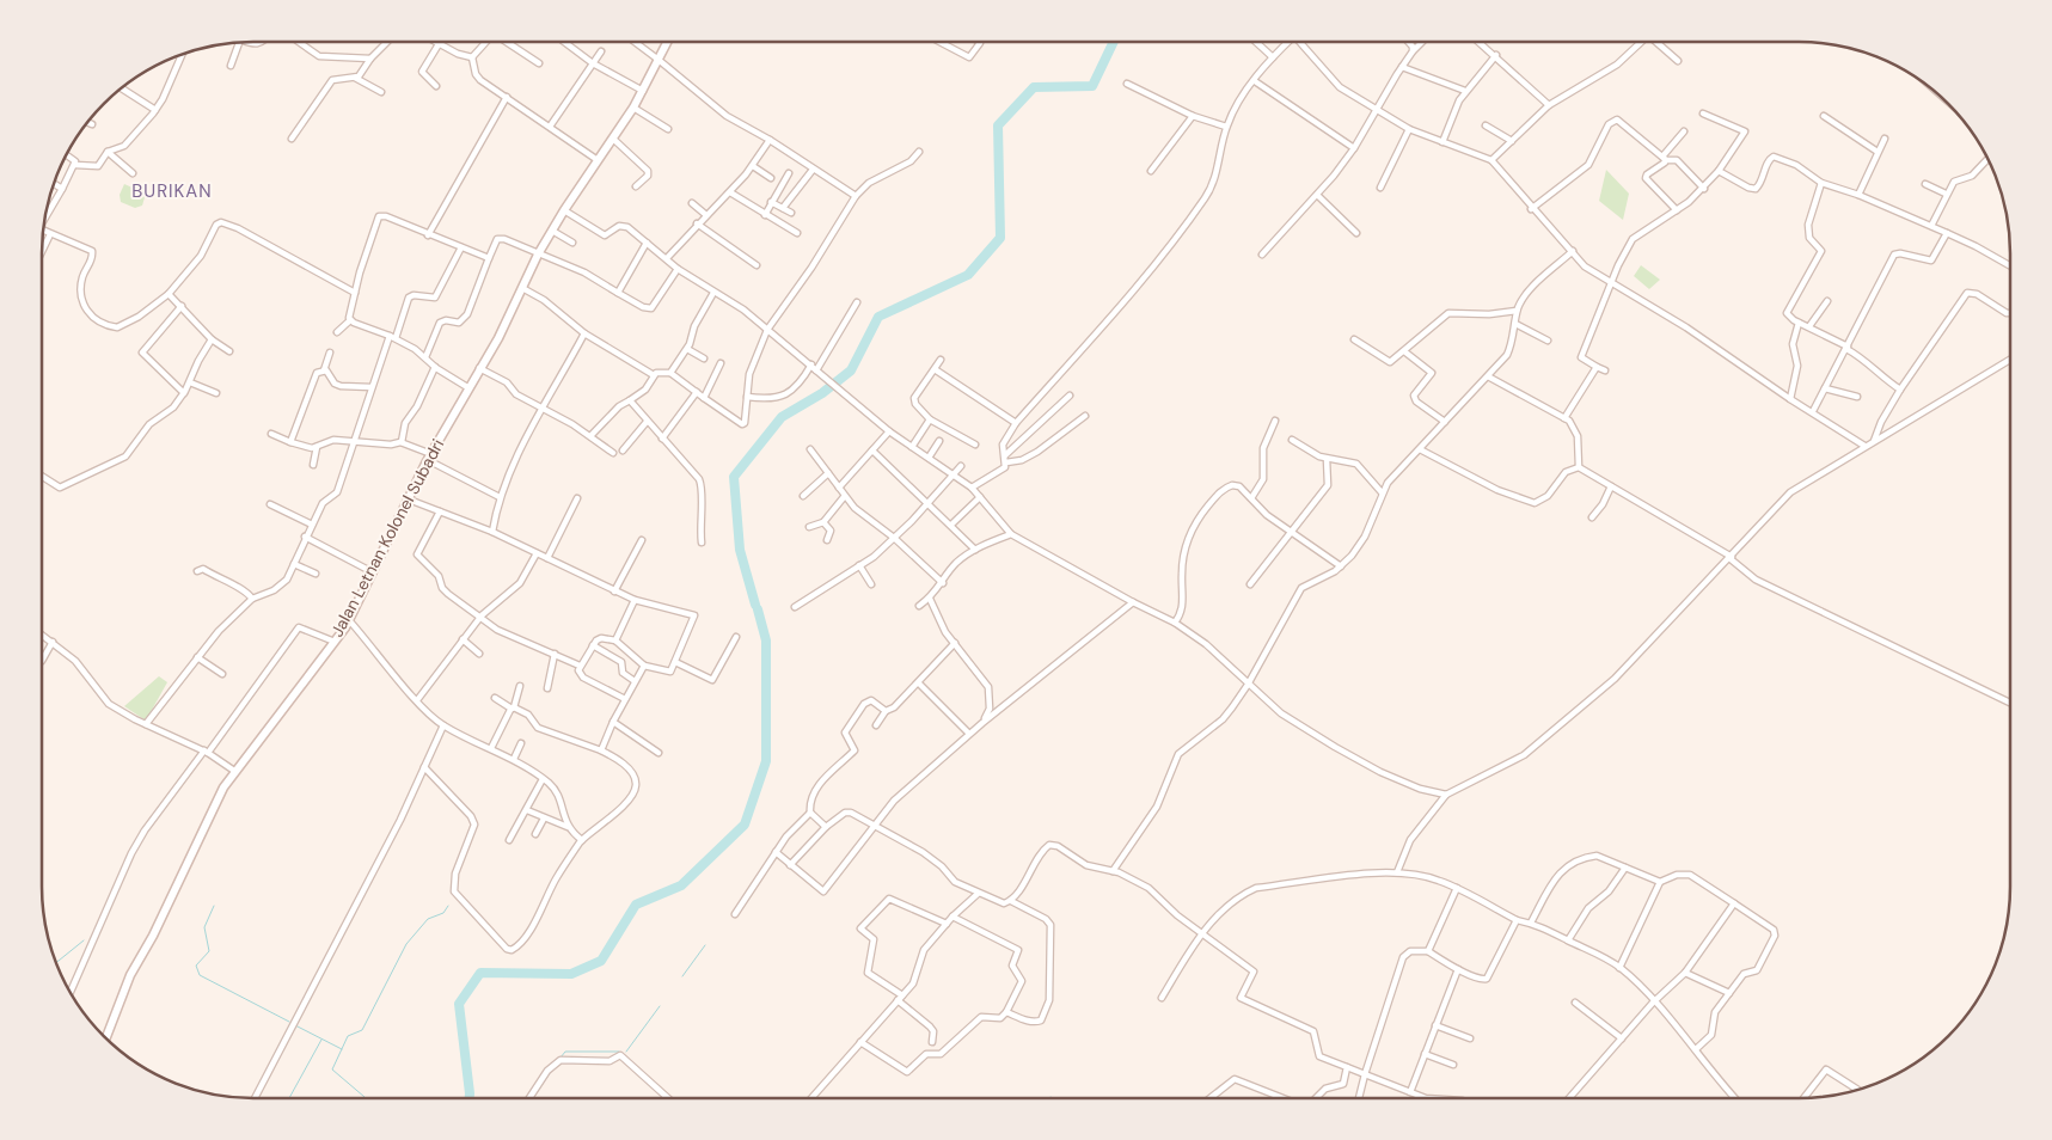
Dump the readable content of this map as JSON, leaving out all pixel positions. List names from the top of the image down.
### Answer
{
  "streets": {
    "main road": ["Jalan Letnan Kolonel Subadri"]
  },
  "districts": ["BURIKAN"]
}
